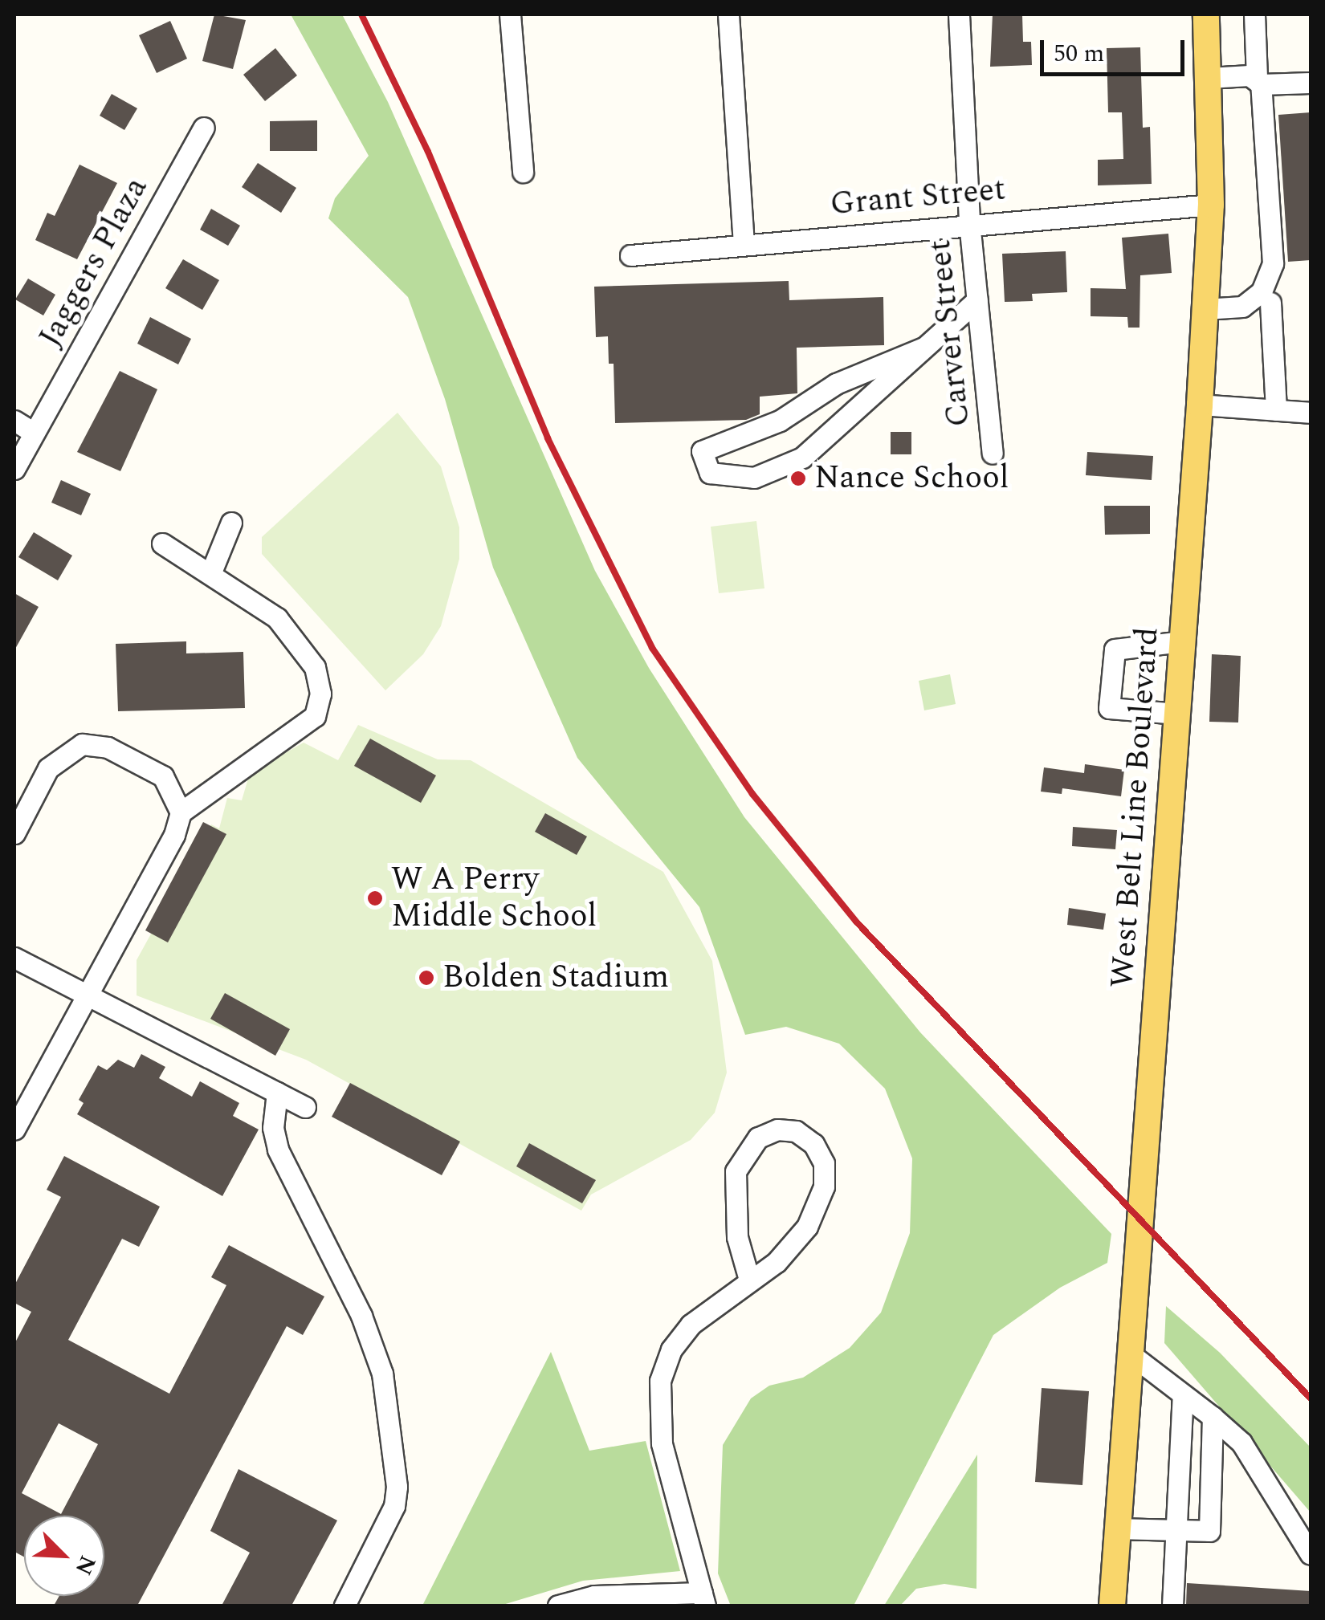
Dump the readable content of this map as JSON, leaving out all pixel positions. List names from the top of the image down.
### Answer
{
  "streets": {
    "main road": ["West Belt Line Boulevard"],
    "street": ["Grant Street", "Jaggers Plaza", "Carver Street"]
  },
  "crossings": [
    ["Grant Street", "Carver Street"],
    ["Grant Street", "West Belt Line Boulevard"]
  ],
  "places": ["Nance School", "W A Perry Middle School", "Bolden Stadium"],
  "scale_bar": "50 m",
  "north": "bottom right"
}
